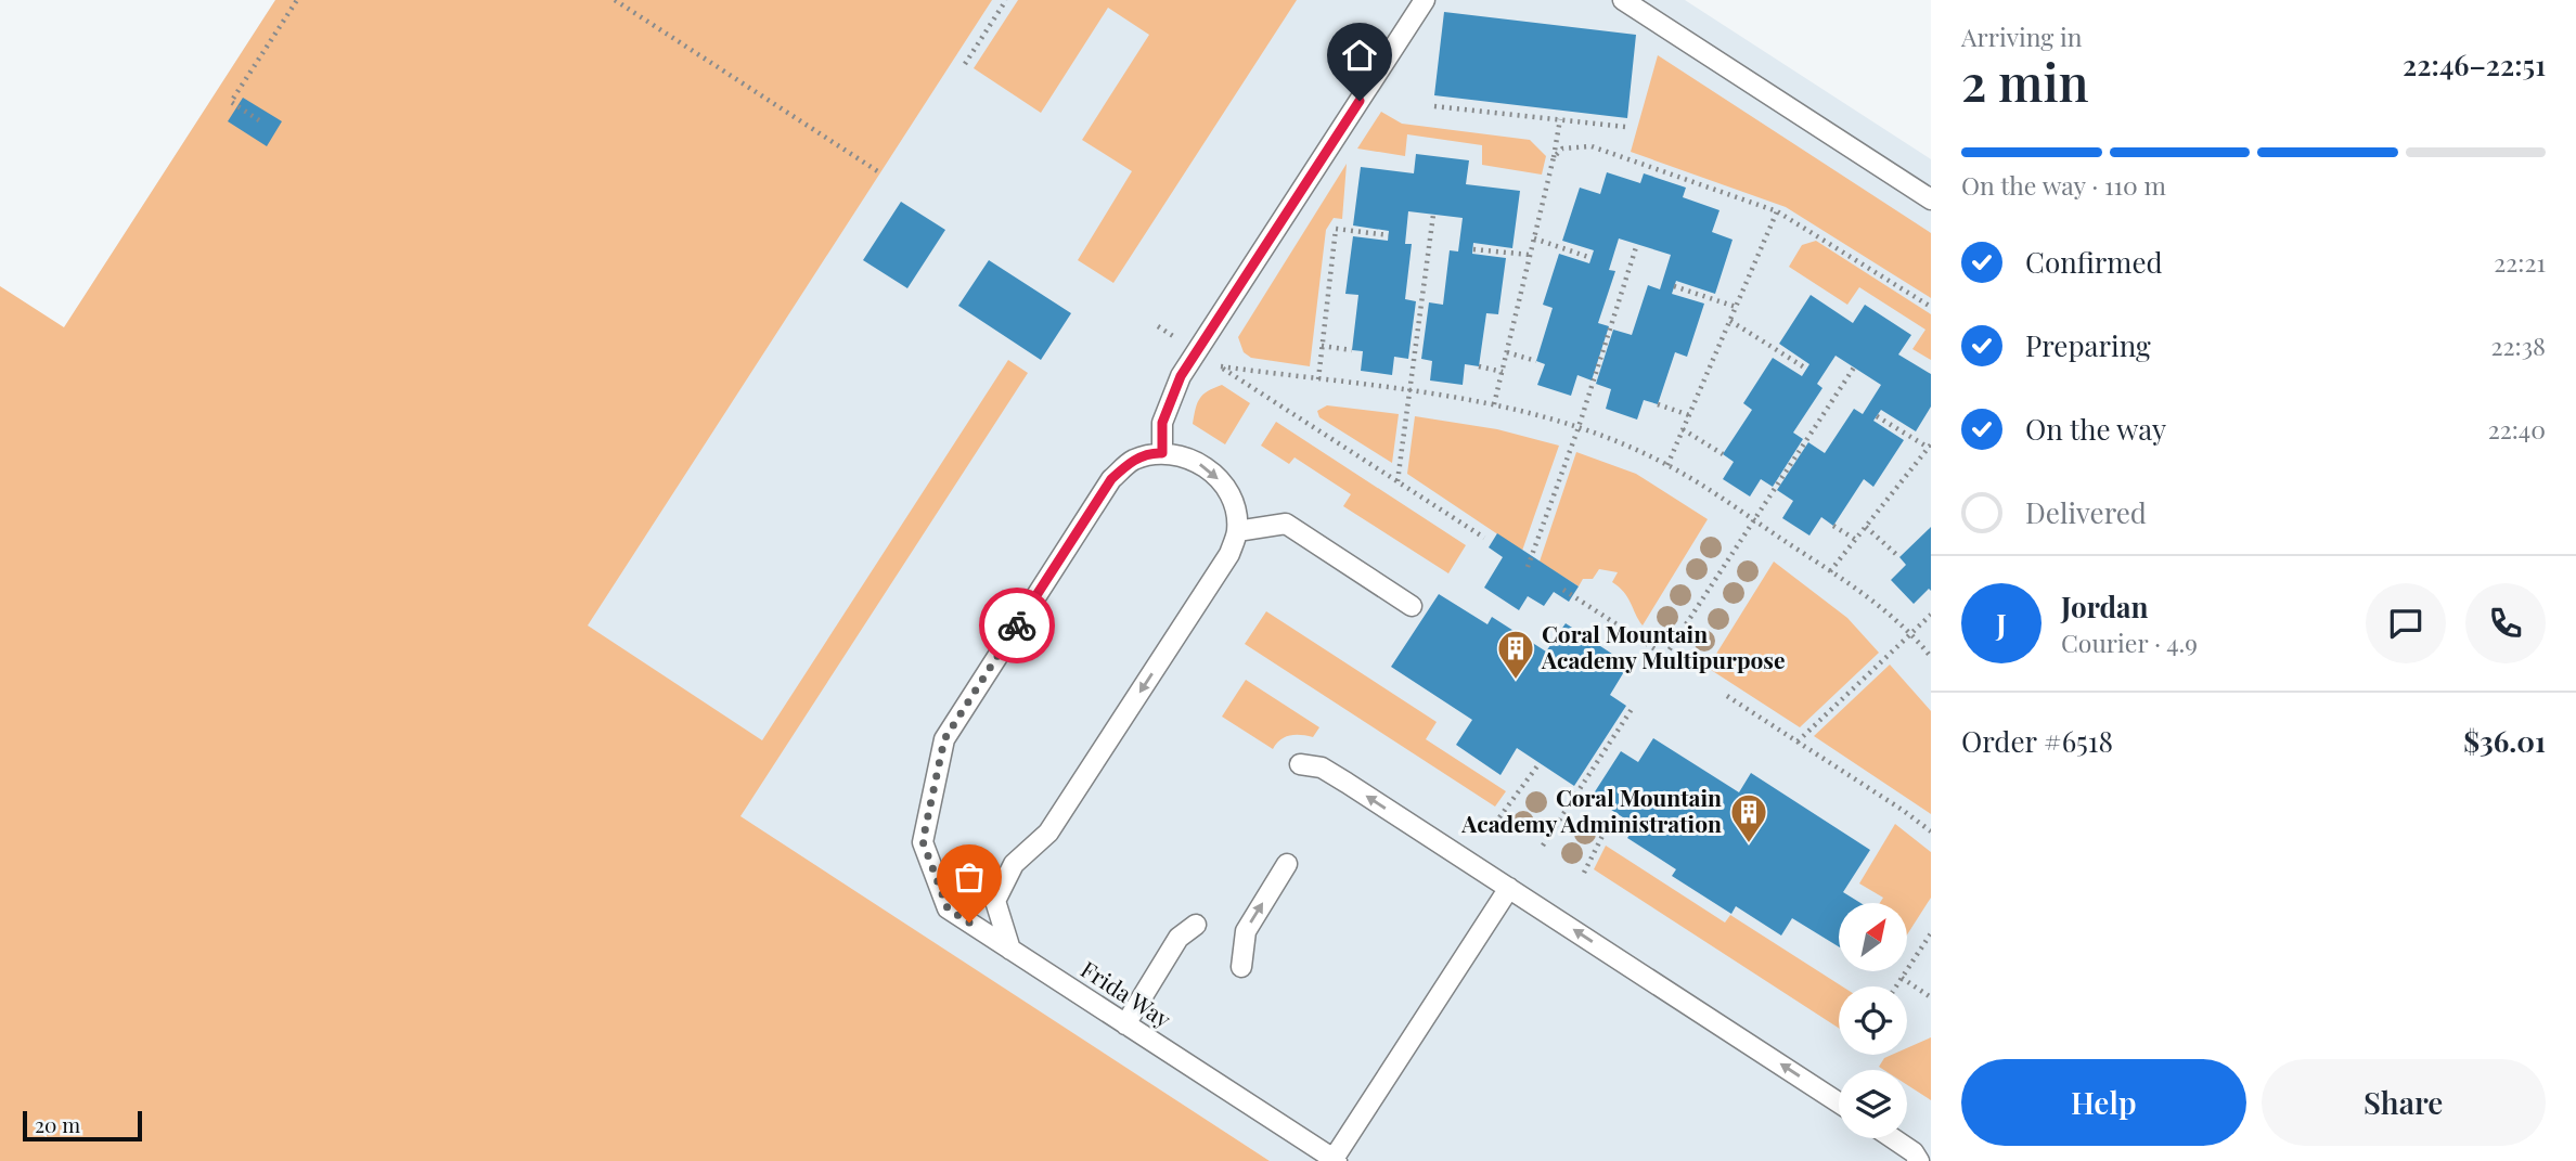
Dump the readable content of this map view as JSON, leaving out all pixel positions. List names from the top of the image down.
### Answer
{
  "streets": {
    "lane": ["Frida Way"]
  },
  "places": {
    "building": ["Coral Mountain Academy Multipurpose", "Coral Mountain Academy Administration"]
  },
  "scale_bar": "20 m",
  "north": "top right",
  "page": {
    "heading": ["2 min", "Arriving in", "22:46–22:51"],
    "panel": [
      "Jordan",
      "Courier · 4.9",
      "Order #6518",
      "$36.01"
    ],
    "bar": "On the way · 110 m",
    "list": [
      ["Confirmed", "22:21"],
      ["Preparing", "22:38"],
      ["On the way", "22:40"],
      "Delivered"
    ],
    "round": "J",
    "buttons": ["Help", "Share"],
    "scale": "20 m"
  }
}
